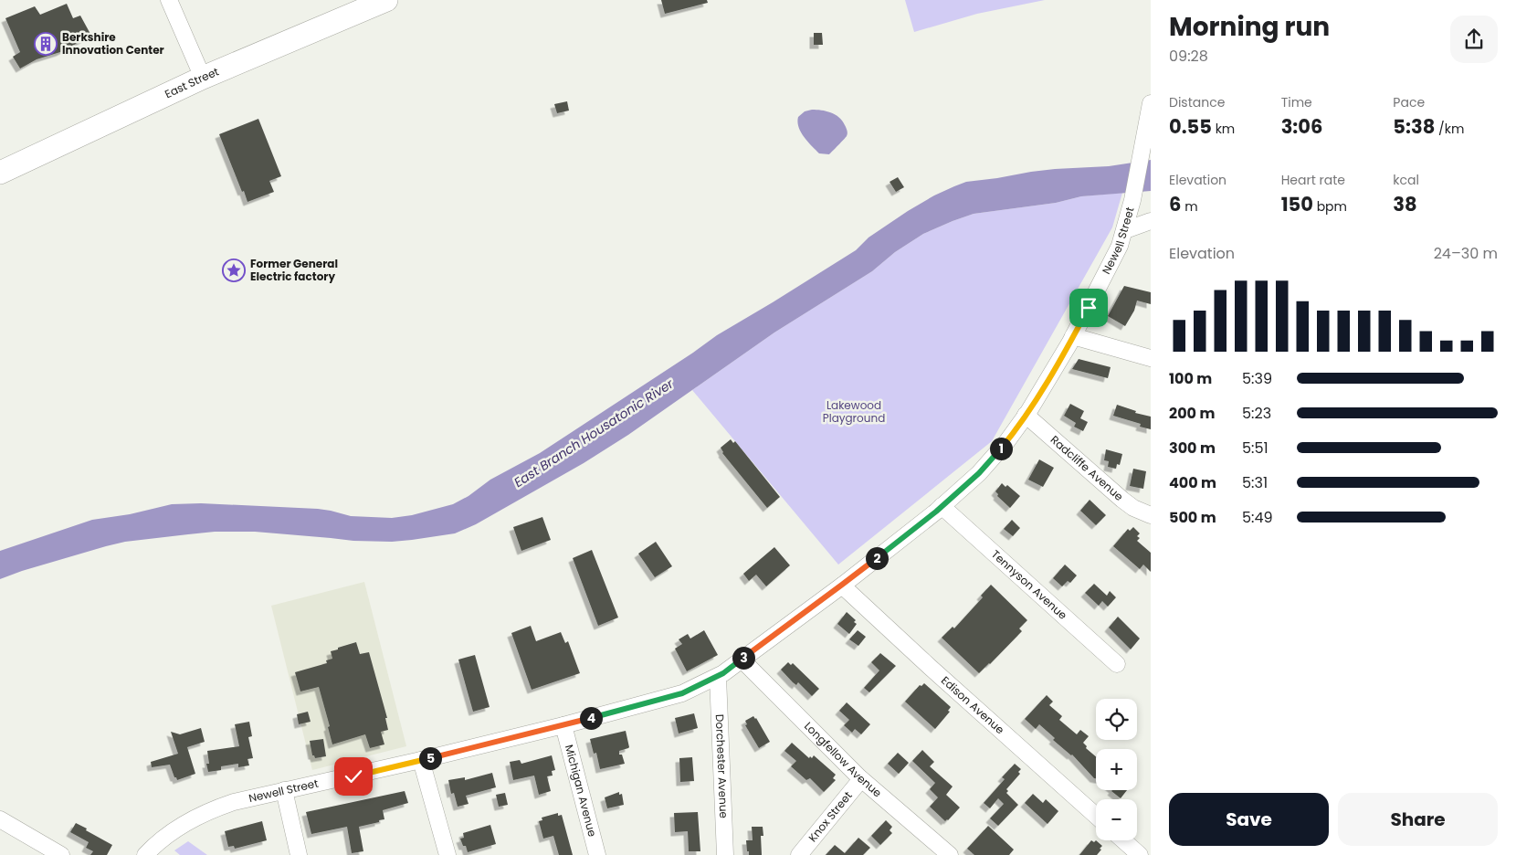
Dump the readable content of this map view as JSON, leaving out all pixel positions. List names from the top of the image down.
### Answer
{
  "streets": {
    "highway": ["East Street"],
    "street": [
      "Newell Street",
      "Radcliffe Avenue",
      "Tennyson Avenue",
      "Edison Avenue",
      "Longfellow Avenue",
      "Dorchester Avenue",
      "Michigan Avenue",
      "Knox Street"
    ]
  },
  "crossings": [
    ["Newell Street", "Radcliffe Avenue"],
    ["Newell Street", "Tennyson Avenue"],
    ["Newell Street", "Edison Avenue"],
    ["Newell Street", "Longfellow Avenue"],
    ["Newell Street", "Dorchester Avenue"],
    ["Newell Street", "Michigan Avenue"],
    ["Longfellow Avenue", "Knox Street"]
  ],
  "water": ["East Branch Housatonic River"],
  "parks": ["Lakewood Playground"],
  "places": {
    "building": ["Berkshire Innovation Center"],
    "place": ["Former General Electric factory"]
  },
  "page": {
    "heading": ["Morning run", "09:28"],
    "stats": [
      ["Distance", "0.55 km"],
      ["Time", "3:06"],
      ["Pace", "5:38 /km"],
      ["Elevation", "6 m"],
      ["Heart rate", "150 bpm"],
      ["kcal", "38"]
    ],
    "chart": ["Elevation", "24–30 m"],
    "list": [
      {
        "name": "100 m",
        "note": "5:39"
      },
      {
        "name": "200 m",
        "note": "5:23"
      },
      {
        "name": "300 m",
        "note": "5:51"
      },
      {
        "name": "400 m",
        "note": "5:31"
      },
      {
        "name": "500 m",
        "note": "5:49"
      }
    ],
    "pins": [
      "1",
      "2",
      "3",
      "4",
      "5"
    ],
    "map_buttons": ["+", "−"],
    "buttons": ["Save", "Share"]
  }
}
